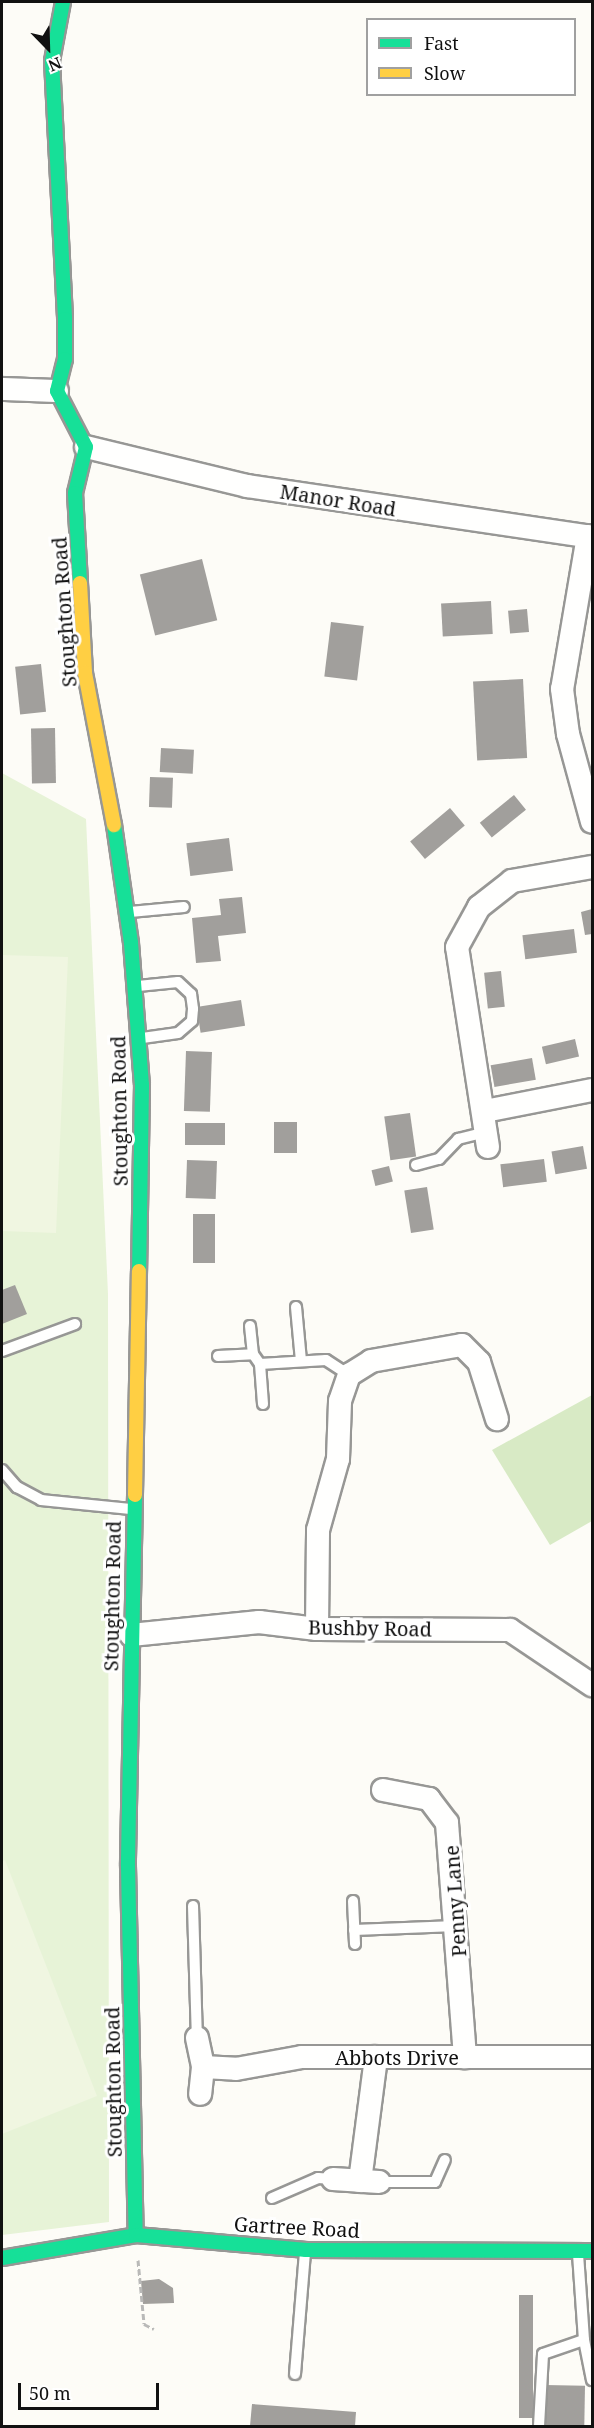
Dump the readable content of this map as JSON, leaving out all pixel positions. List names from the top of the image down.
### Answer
{
  "streets": {
    "main road": ["Stoughton Road", "Gartree Road"],
    "street": [
      "Manor Road",
      "Bushby Road",
      "Penny Lane",
      "Abbots Drive"
    ]
  },
  "crossings": [
    ["Manor Road", "Stoughton Road"],
    ["Stoughton Road", "Bushby Road"],
    ["Stoughton Road", "Gartree Road"],
    ["Penny Lane", "Abbots Drive"]
  ],
  "legend": ["Fast", "Slow"],
  "scale_bar": "50 m",
  "north": "bottom right"
}
